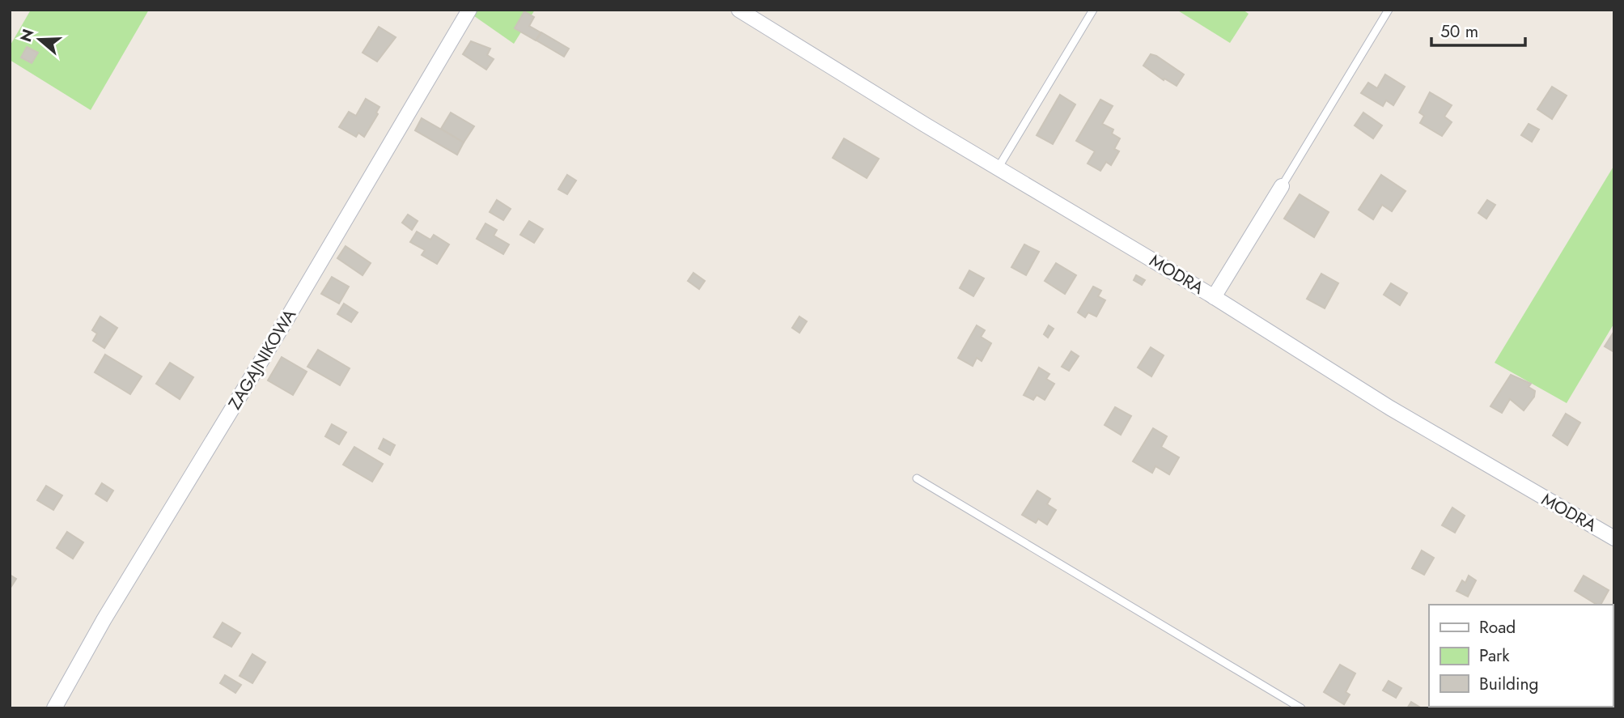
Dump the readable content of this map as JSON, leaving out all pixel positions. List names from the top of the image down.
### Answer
{
  "streets": {
    "street": ["MODRA", "ZAGAJNIKOWA"]
  },
  "legend": ["Road", "Park", "Building"],
  "scale_bar": "50 m",
  "north": "left"
}
